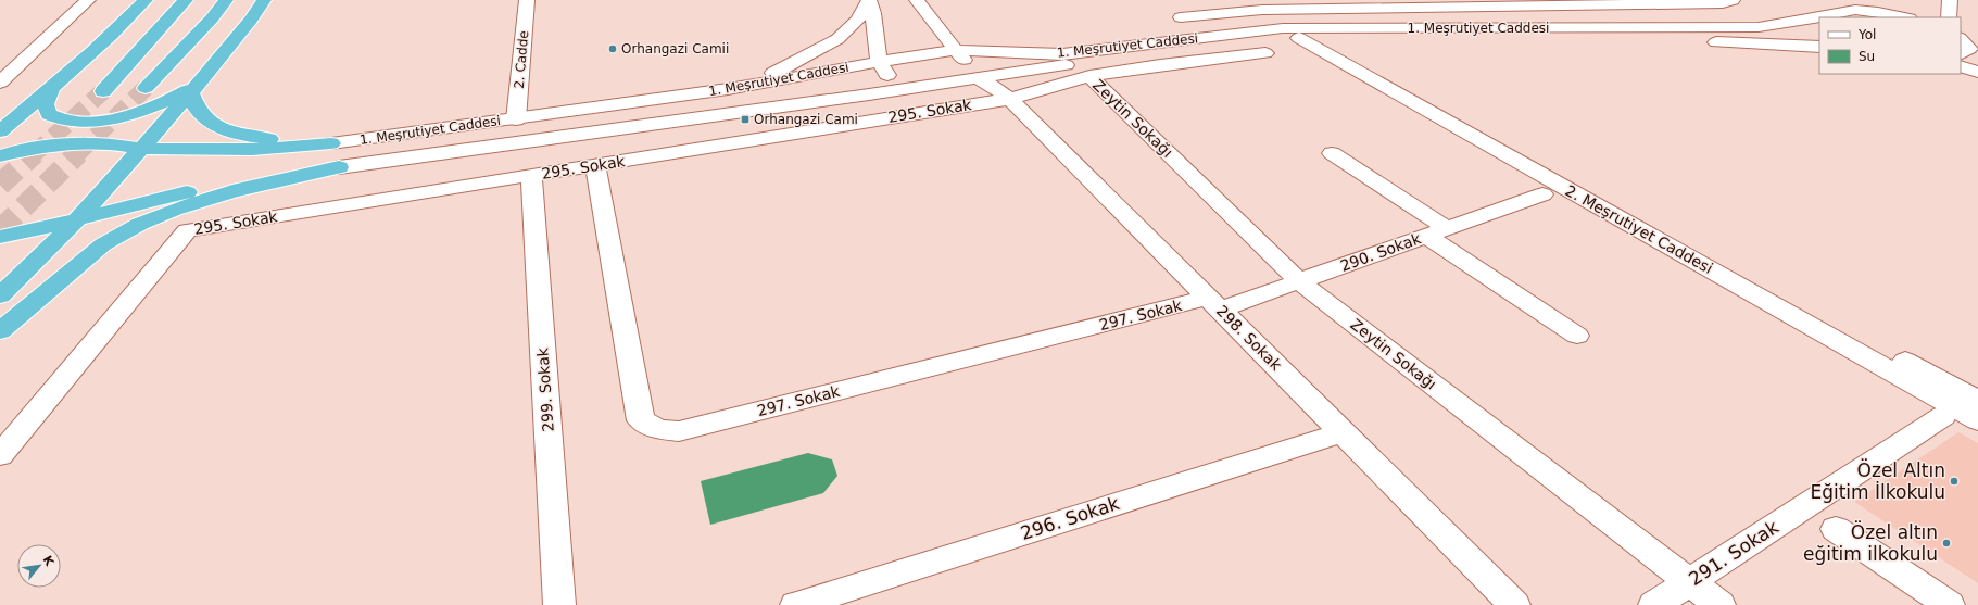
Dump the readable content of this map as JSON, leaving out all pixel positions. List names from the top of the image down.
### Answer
{
  "streets": {
    "street": [
      "1. Meşrutiyet Caddesi",
      "2. Cadde",
      "295. Sokak",
      "Zeytin Sokağı",
      "2. Meşrutiyet Caddesi",
      "290. Sokak",
      "297. Sokak",
      "298. Sokak",
      "299. Sokak",
      "296. Sokak",
      "291. Sokak"
    ]
  },
  "crossings": [
    ["1. Meşrutiyet Caddesi", "2. Cadde"],
    ["1. Meşrutiyet Caddesi", "2. Meşrutiyet Caddesi"],
    ["1. Meşrutiyet Caddesi", "298. Sokak"],
    ["295. Sokak", "Zeytin Sokağı"],
    ["295. Sokak", "297. Sokak"],
    ["295. Sokak", "298. Sokak"],
    ["295. Sokak", "299. Sokak"],
    ["Zeytin Sokağı", "290. Sokak"],
    ["Zeytin Sokağı", "291. Sokak"],
    ["290. Sokak", "297. Sokak"],
    ["290. Sokak", "298. Sokak"],
    ["297. Sokak", "298. Sokak"],
    ["298. Sokak", "296. Sokak"]
  ],
  "places": {
    "other": ["Orhangazi Camii", "Özel Altın Eğitim İlkokulu", "Özel altın eğitim ilkokulu"],
    "transit": ["Orhangazi Cami"]
  },
  "legend": ["Yol", "Su"],
  "north": "top right"
}
